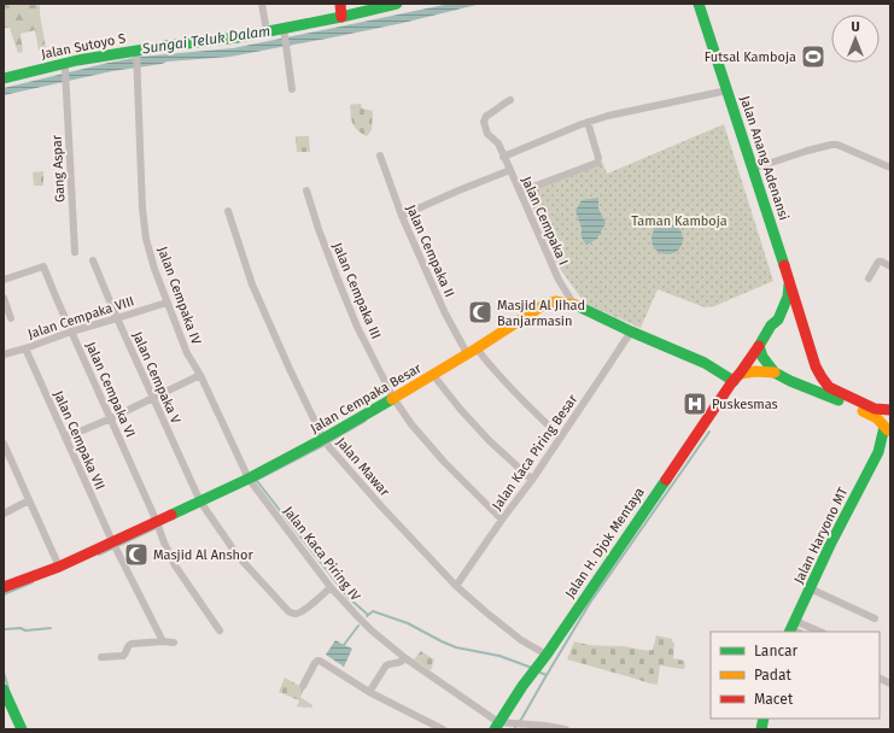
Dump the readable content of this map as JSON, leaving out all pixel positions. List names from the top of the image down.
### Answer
{
  "streets": {
    "main road": [
      "Jalan Sutoyo S",
      "Jalan Anang Adenansi",
      "Jalan Cempaka Besar",
      "Jalan Haryono MT",
      "Jalan H. Djok Mentaya"
    ],
    "street": [
      "Gang Aspar",
      "Jalan Cempaka I",
      "Jalan Cempaka II",
      "Jalan Cempaka III",
      "Jalan Cempaka IV",
      "Jalan Cempaka VIII",
      "Jalan Cempaka V",
      "Jalan Cempaka VI",
      "Jalan Cempaka VII",
      "Jalan Kaca Piring Besar",
      "Jalan Mawar",
      "Jalan Kaca Piring IV"
    ]
  },
  "crossings": [
    ["Jalan Sutoyo S", "Gang Aspar"],
    ["Jalan Sutoyo S", "Jalan Cempaka IV"],
    ["Jalan Anang Adenansi", "Jalan H. Djok Mentaya"],
    ["Jalan Cempaka I", "Jalan Cempaka Besar"],
    ["Jalan Cempaka II", "Jalan Cempaka Besar"],
    ["Jalan Cempaka II", "Jalan Kaca Piring Besar"],
    ["Jalan Cempaka III", "Jalan Cempaka Besar"],
    ["Jalan Cempaka III", "Jalan Kaca Piring Besar"],
    ["Jalan Cempaka IV", "Jalan Cempaka VIII"],
    ["Jalan Cempaka IV", "Jalan Cempaka Besar"],
    ["Jalan Cempaka IV", "Jalan Kaca Piring IV"],
    ["Jalan Cempaka VIII", "Jalan Cempaka V"],
    ["Jalan Cempaka VIII", "Jalan Cempaka VI"],
    ["Jalan Cempaka VIII", "Jalan Cempaka VII"],
    ["Jalan Cempaka V", "Jalan Cempaka Besar"],
    ["Jalan Cempaka V", "Jalan Kaca Piring IV"],
    ["Jalan Cempaka VI", "Jalan Cempaka Besar"],
    ["Jalan Cempaka Besar", "Jalan Cempaka VII"],
    ["Jalan Cempaka Besar", "Jalan Kaca Piring Besar"],
    ["Jalan Cempaka Besar", "Jalan Mawar"],
    ["Jalan Cempaka Besar", "Jalan H. Djok Mentaya"],
    ["Jalan Cempaka Besar", "Jalan Kaca Piring IV"],
    ["Jalan Kaca Piring Besar", "Jalan Mawar"],
    ["Jalan Mawar", "Jalan H. Djok Mentaya"],
    ["Jalan H. Djok Mentaya", "Jalan Kaca Piring IV"]
  ],
  "water": ["Sungai Teluk Dalam"],
  "parks": ["Taman Kamboja"],
  "places": {
    "sports": ["Futsal Kamboja"],
    "mosque": ["Masjid Al Jihad Banjarmasin", "Masjid Al Anshor"],
    "hospital": ["Puskesmas"]
  },
  "legend": ["Lancar", "Padat", "Macet"],
  "north": "top"
}
